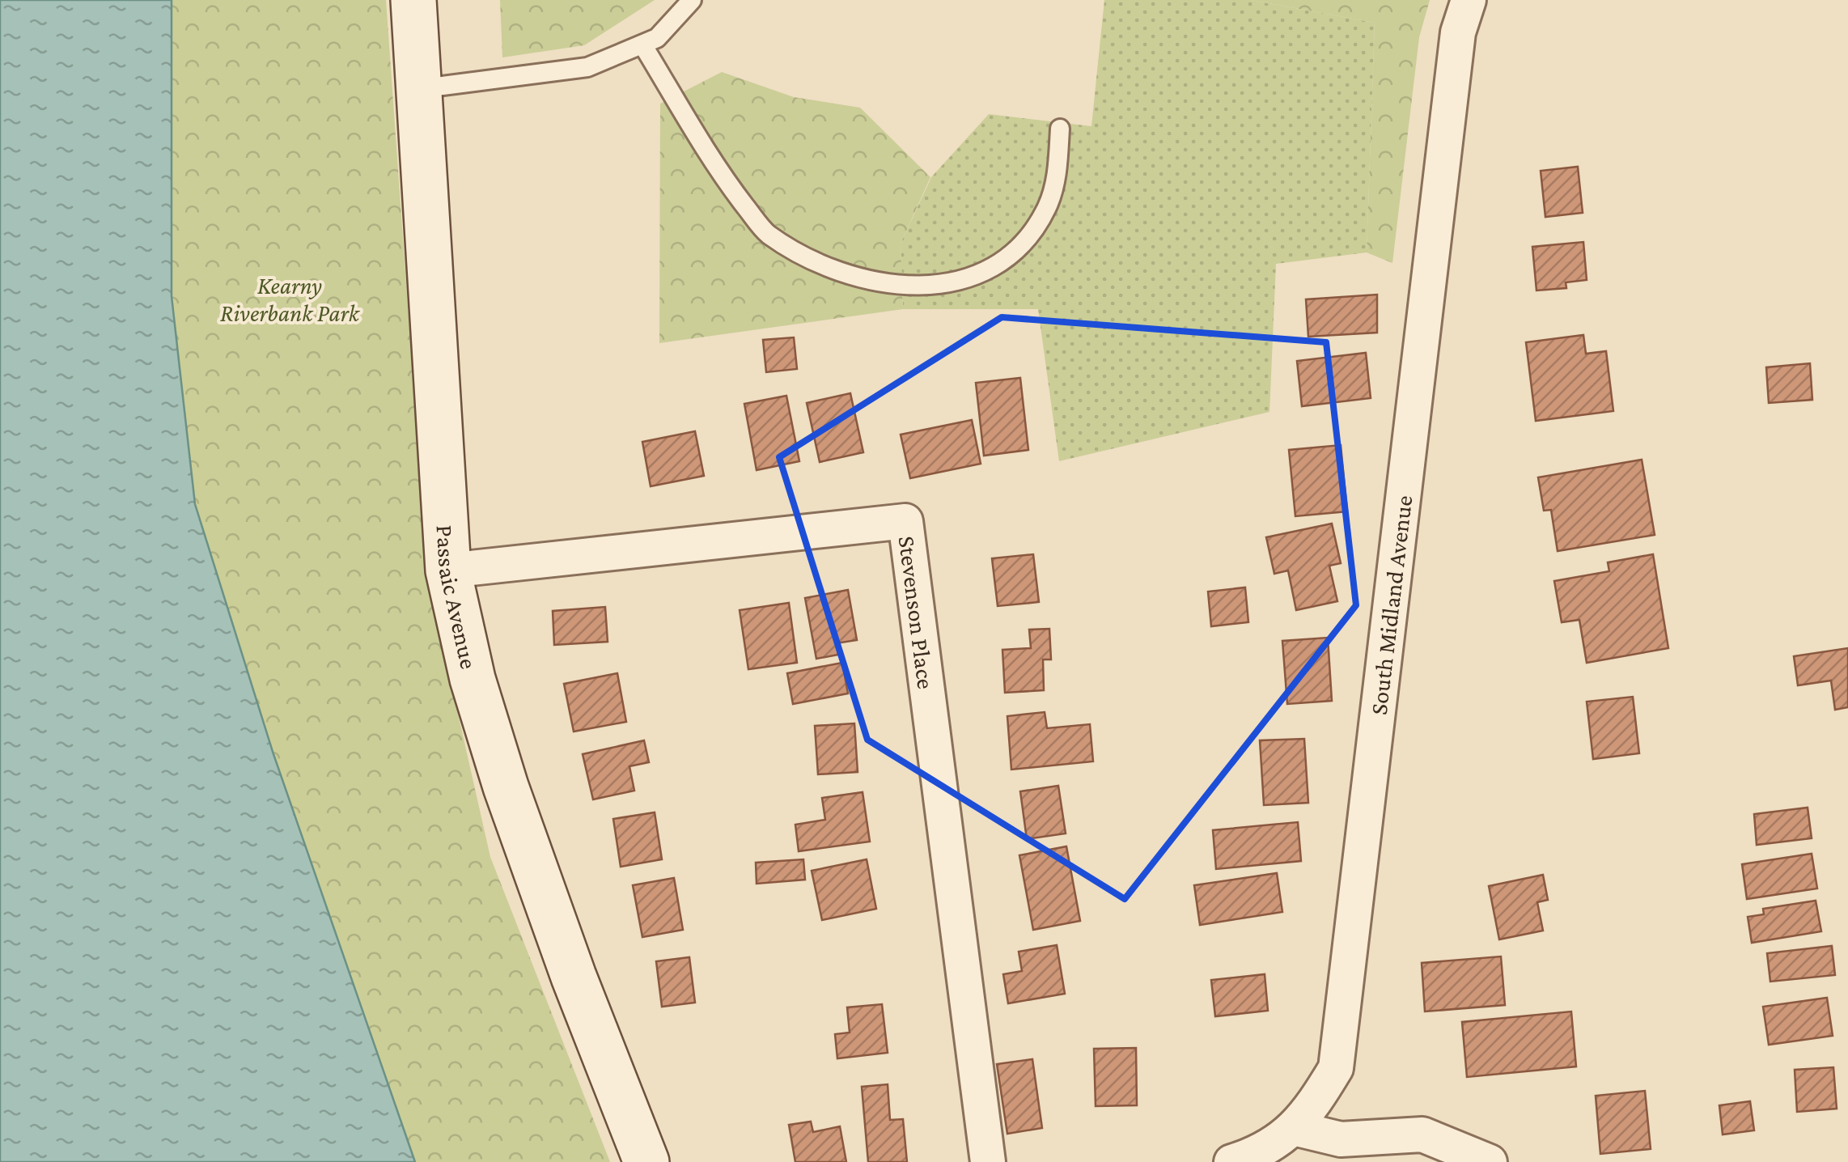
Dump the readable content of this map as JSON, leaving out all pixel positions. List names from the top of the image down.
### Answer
{
  "streets": {
    "main road": ["Passaic Avenue"],
    "street": ["South Midland Avenue", "Stevenson Place"]
  },
  "crossings": [
    ["Passaic Avenue", "Stevenson Place"]
  ],
  "parks": ["Kearny Riverbank Park"]
}
